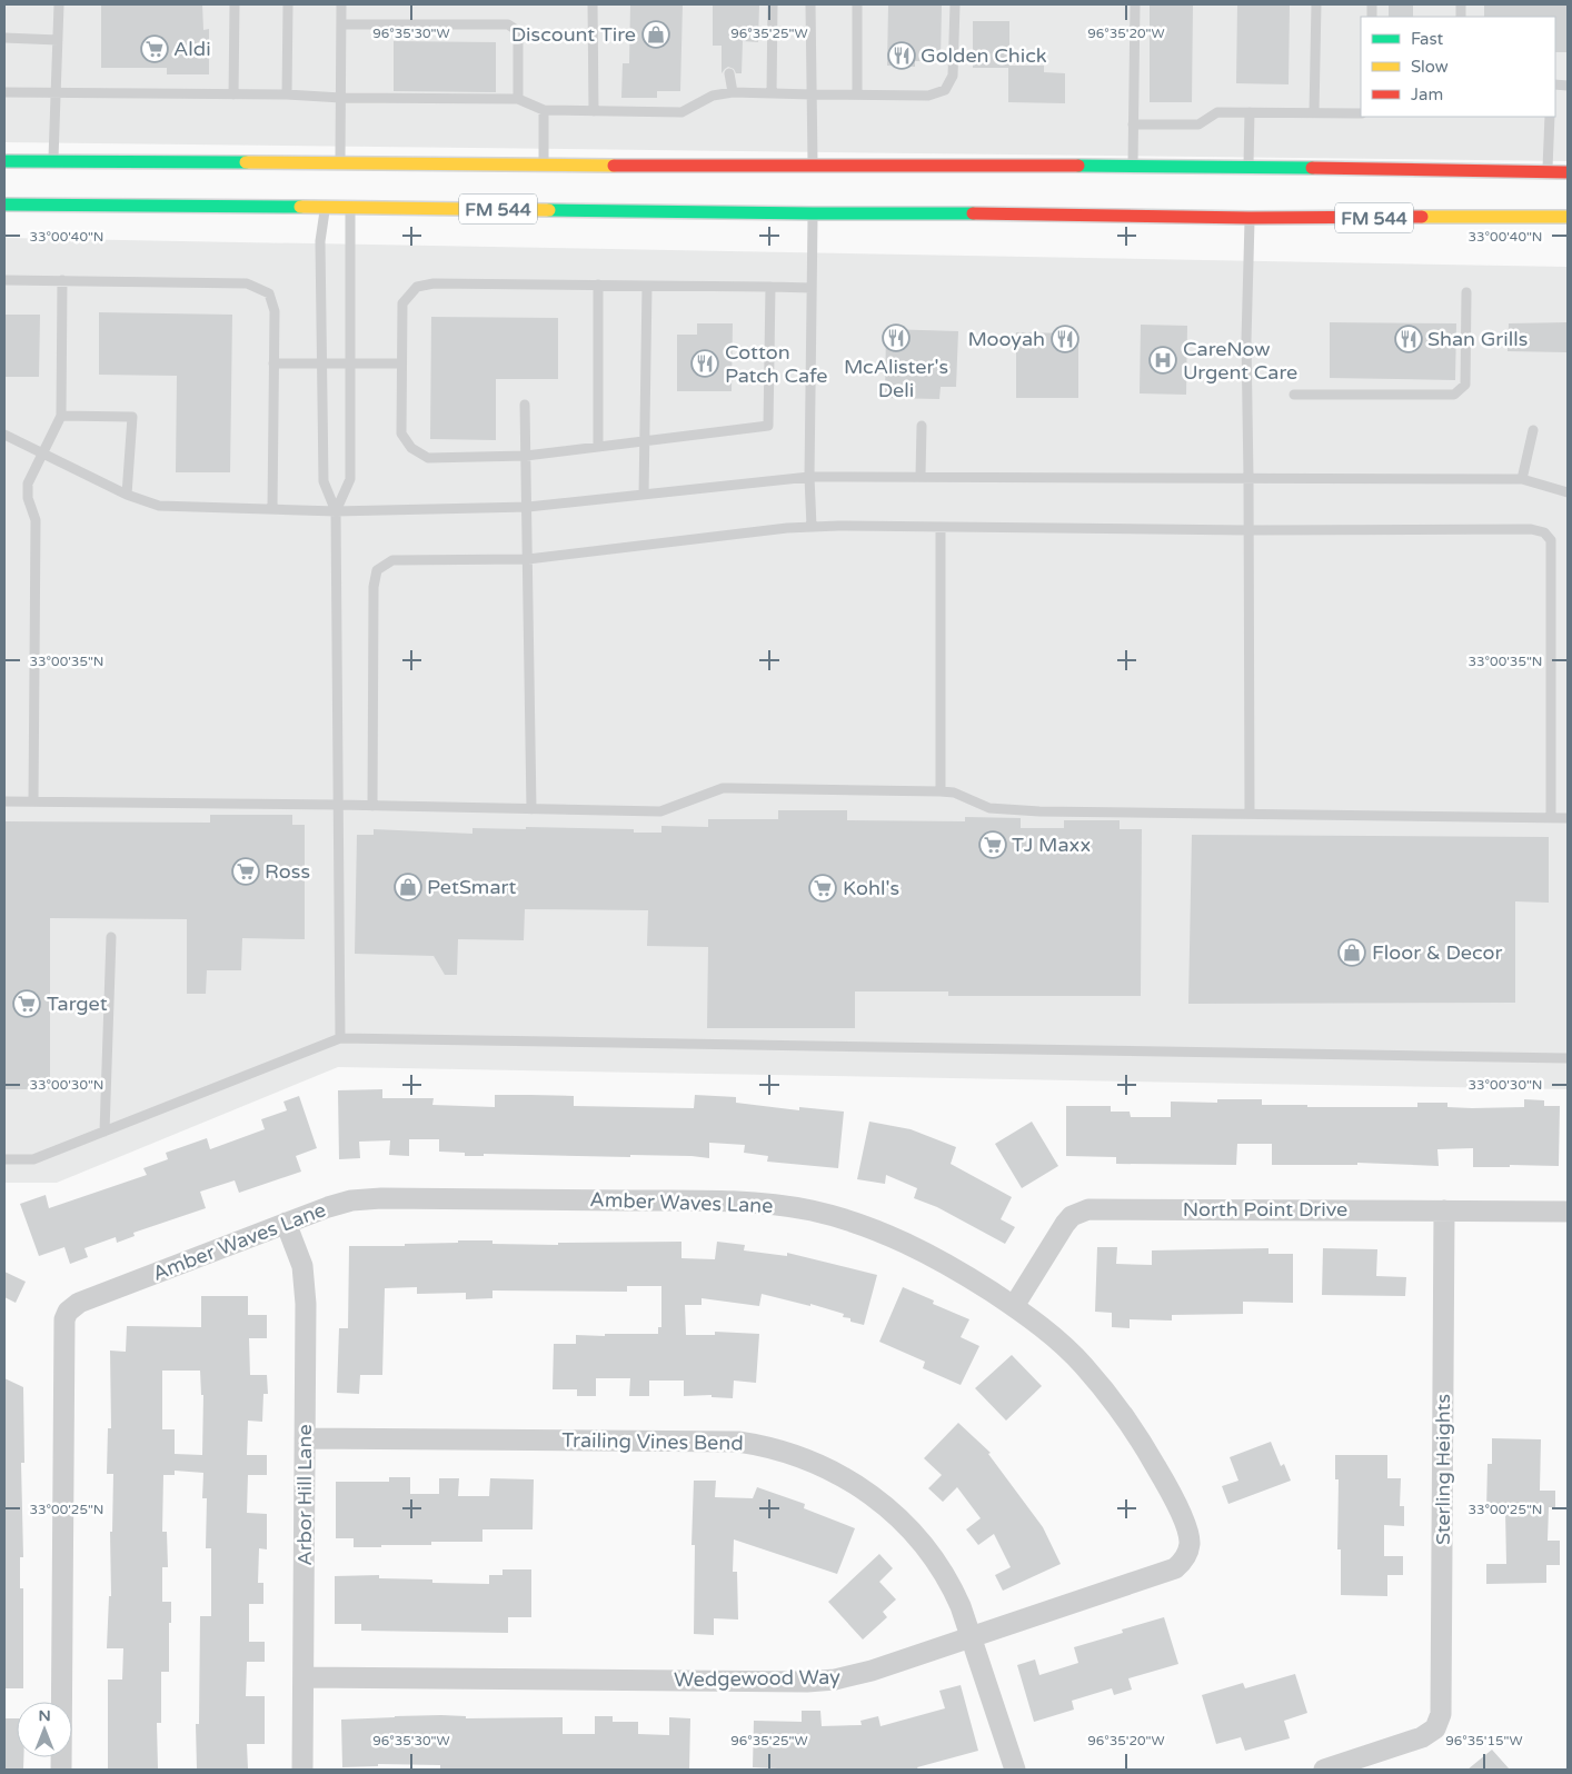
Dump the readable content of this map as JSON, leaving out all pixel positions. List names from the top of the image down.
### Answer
{
  "streets": {
    "main road": ["FM 544"],
    "street": [
      "Amber Waves Lane",
      "North Point Drive",
      "Trailing Vines Bend",
      "Sterling Heights",
      "Arbor Hill Lane",
      "Wedgewood Way"
    ]
  },
  "crossings": [
    ["Amber Waves Lane", "North Point Drive"],
    ["Amber Waves Lane", "Arbor Hill Lane"],
    ["Amber Waves Lane", "Wedgewood Way"],
    ["North Point Drive", "Sterling Heights"],
    ["Trailing Vines Bend", "Arbor Hill Lane"],
    ["Trailing Vines Bend", "Wedgewood Way"],
    ["Arbor Hill Lane", "Wedgewood Way"]
  ],
  "places": {
    "shop": ["Discount Tire", "PetSmart", "Floor & Decor"],
    "supermarket": [
      "Aldi",
      "TJ Maxx",
      "Ross",
      "Kohl's",
      "Target"
    ],
    "restaurant": [
      "Golden Chick",
      "McAlister's Deli",
      "Mooyah",
      "Shan Grills",
      "Cotton Patch Cafe"
    ],
    "hospital": ["CareNow Urgent Care"]
  },
  "legend": ["Fast", "Slow", "Jam"],
  "north": "top",
  "coordinates": [
    "96°35'30\"W",
    "96°35'25\"W",
    "96°35'20\"W",
    "33°00'40\"N",
    "33°00'35\"N",
    "33°00'30\"N",
    "33°00'25\"N",
    "96°35'15\"W"
  ]
}
